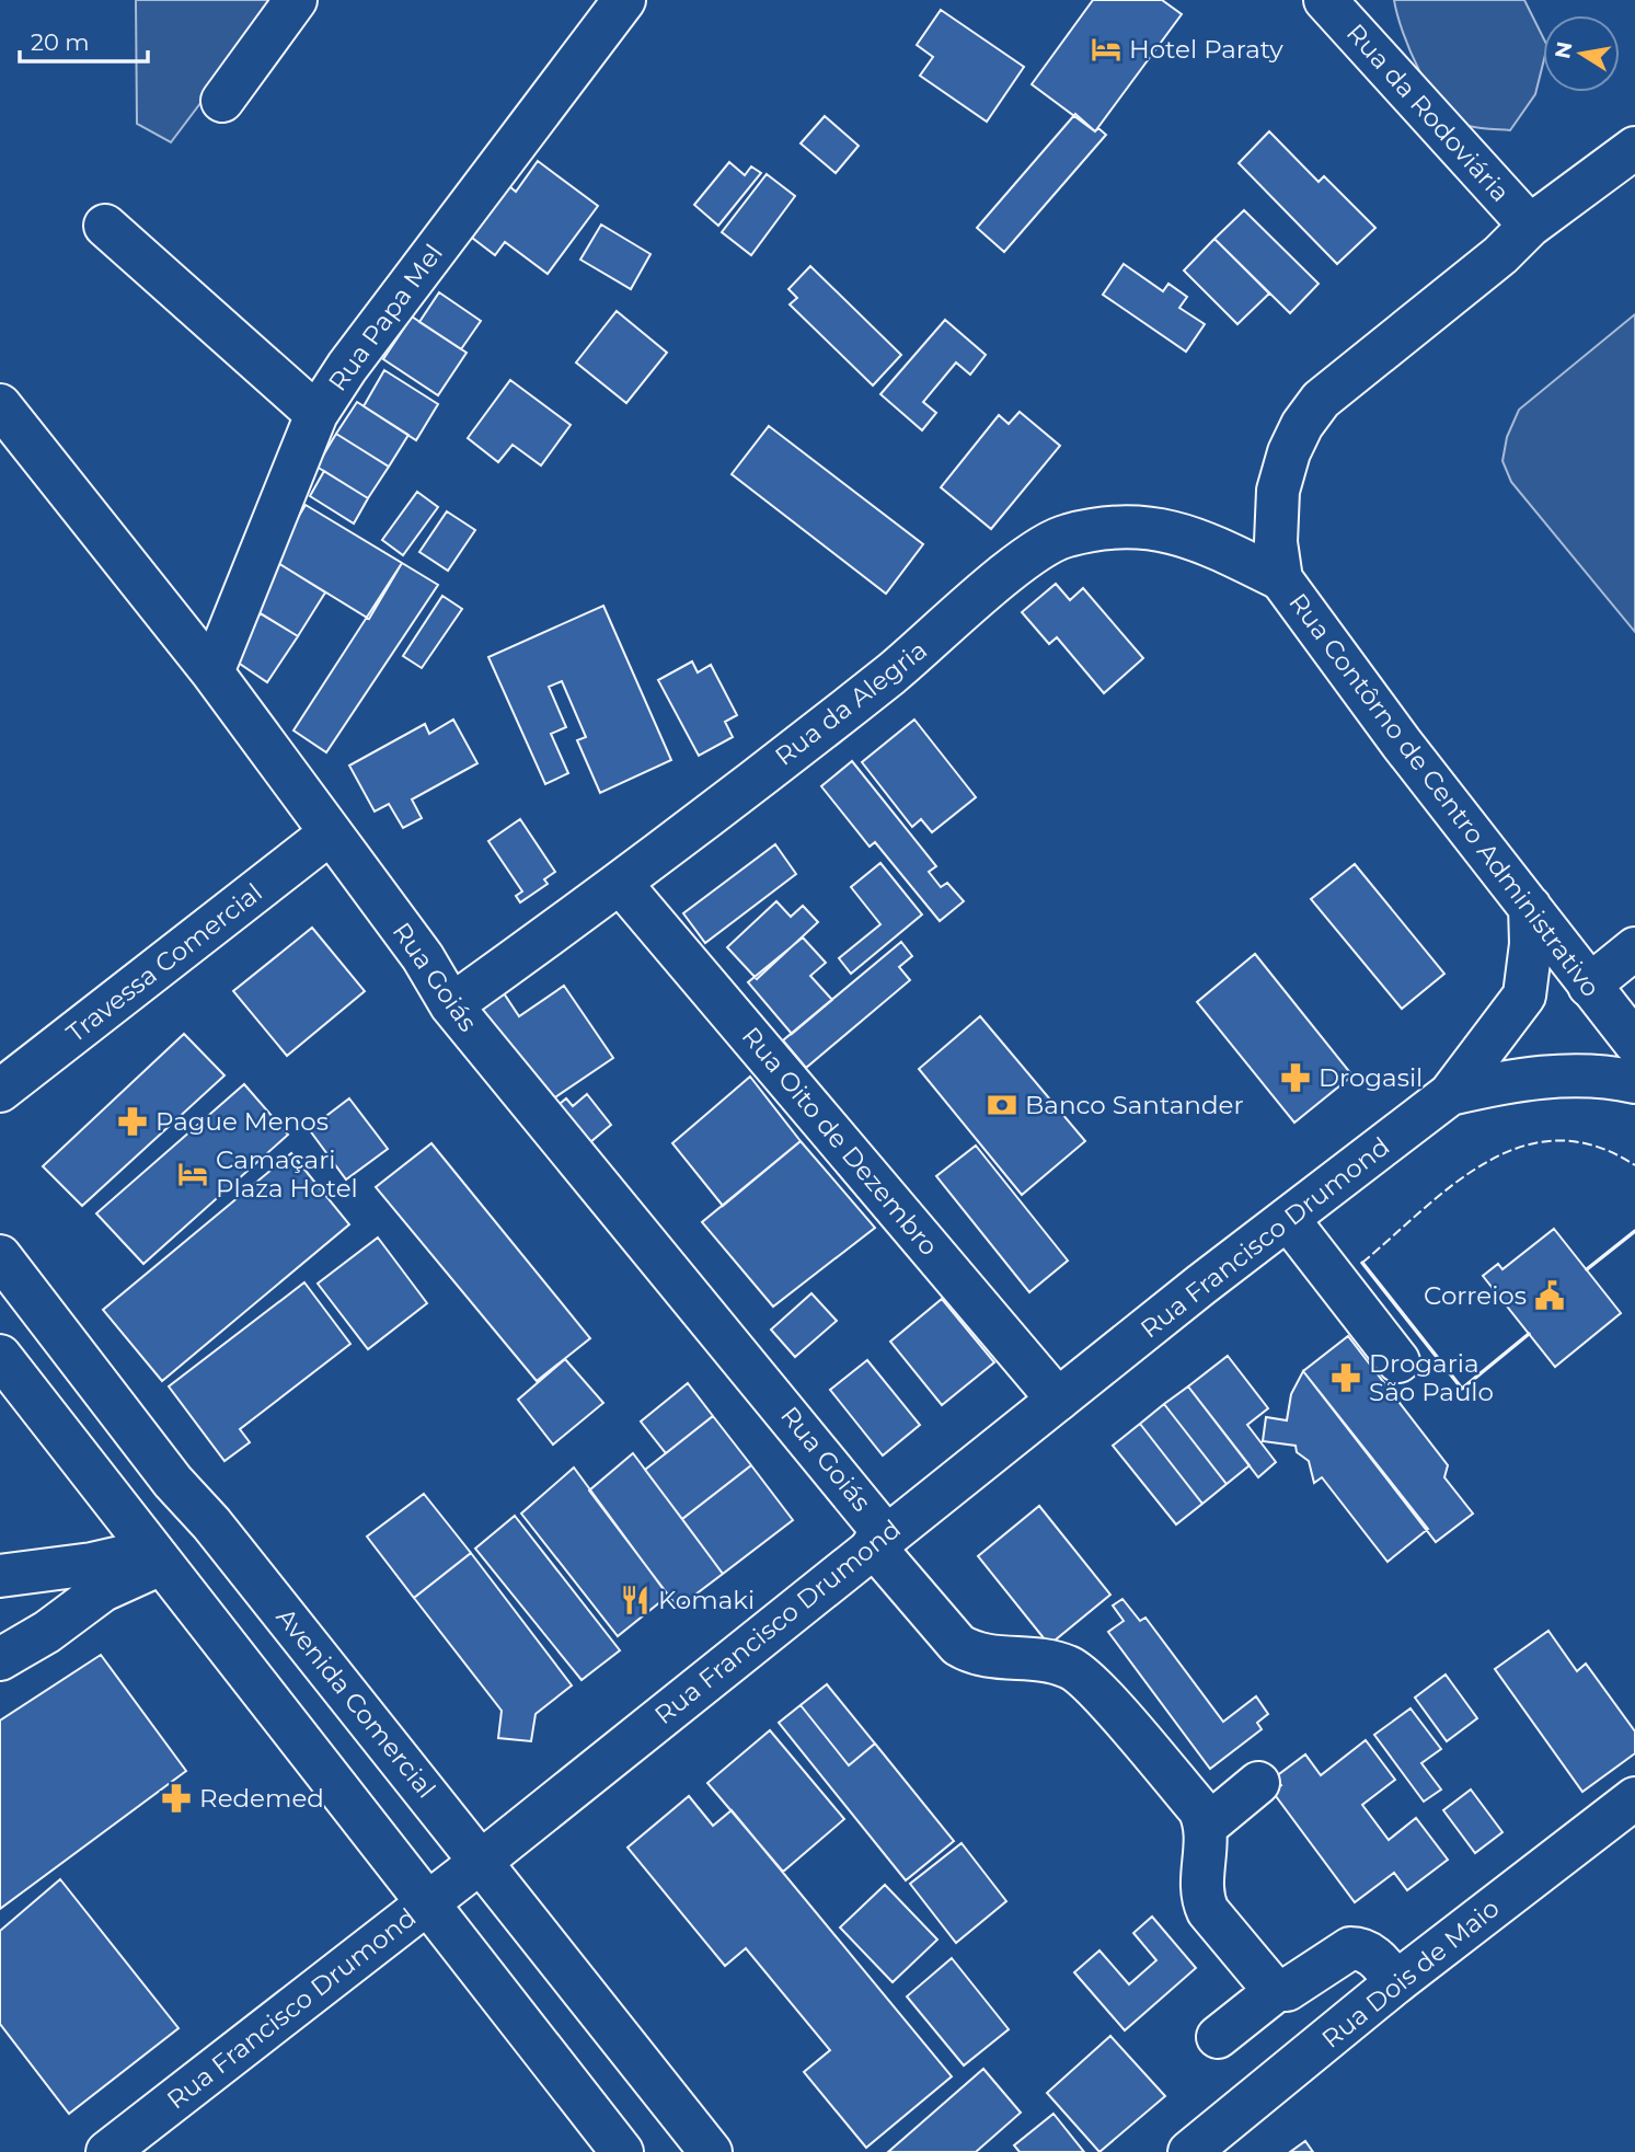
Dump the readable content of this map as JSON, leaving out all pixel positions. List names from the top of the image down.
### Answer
{
  "streets": {
    "main road": [
      "Rua da Rodoviária",
      "Rua Papa Mel",
      "Rua da Alegria",
      "Rua Contôrno de Centro Administrativo",
      "Travessa Comercial",
      "Rua Goiás",
      "Rua Oito de Dezembro",
      "Rua Francisco Drumond",
      "Avenida Comercial",
      "Rua Dois de Maio"
    ]
  },
  "crossings": [
    ["Rua da Rodoviária", "Rua Contôrno de Centro Administrativo"],
    ["Rua Papa Mel", "Rua Goiás"],
    ["Rua da Alegria", "Rua Contôrno de Centro Administrativo"],
    ["Rua da Alegria", "Rua Goiás"],
    ["Rua da Alegria", "Rua Oito de Dezembro"],
    ["Rua Contôrno de Centro Administrativo", "Rua Francisco Drumond"],
    ["Travessa Comercial", "Rua Goiás"],
    ["Rua Goiás", "Rua Francisco Drumond"],
    ["Rua Oito de Dezembro", "Rua Francisco Drumond"],
    ["Rua Francisco Drumond", "Avenida Comercial"]
  ],
  "places": {
    "hotel": ["Hotel Paraty", "Camaçari Plaza Hotel"],
    "pharmacy": [
      "Drogasil",
      "Pague Menos",
      "Drogaria São Paulo",
      "Redemed"
    ],
    "bank": ["Banco Santander"],
    "public building": ["Correios"],
    "restaurant": ["Komaki"]
  },
  "scale_bar": "20 m",
  "north": "left"
}
